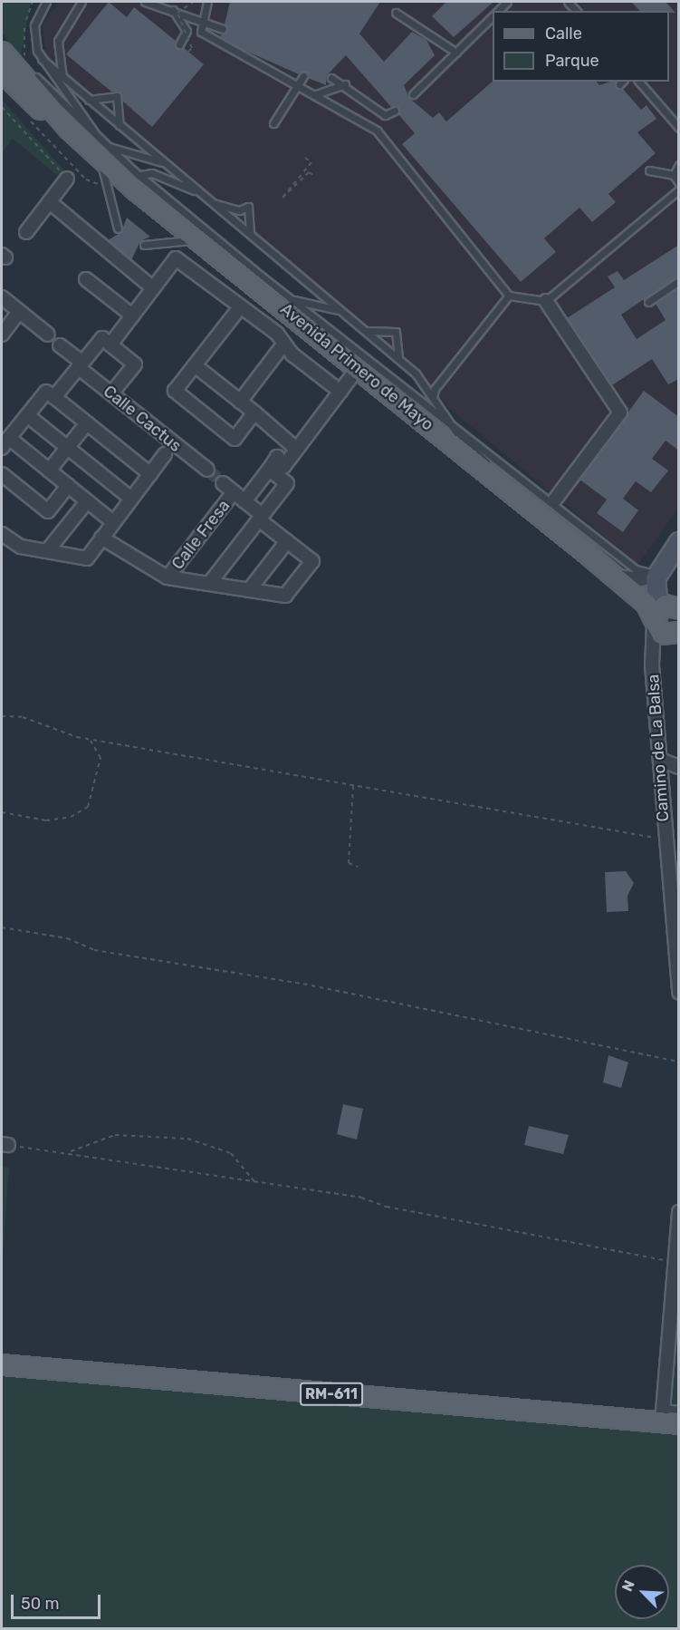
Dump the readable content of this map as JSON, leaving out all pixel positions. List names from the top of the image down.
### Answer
{
  "streets": {
    "main road": ["Avenida Primero de Mayo", "RM-611"],
    "street": ["Calle Cactus", "Calle Fresa", "Camino de La Balsa"]
  },
  "crossings": [
    ["Avenida Primero de Mayo", "Camino de La Balsa"]
  ],
  "legend": ["Calle", "Parque"],
  "scale_bar": "50 m",
  "north": "top left"
}
